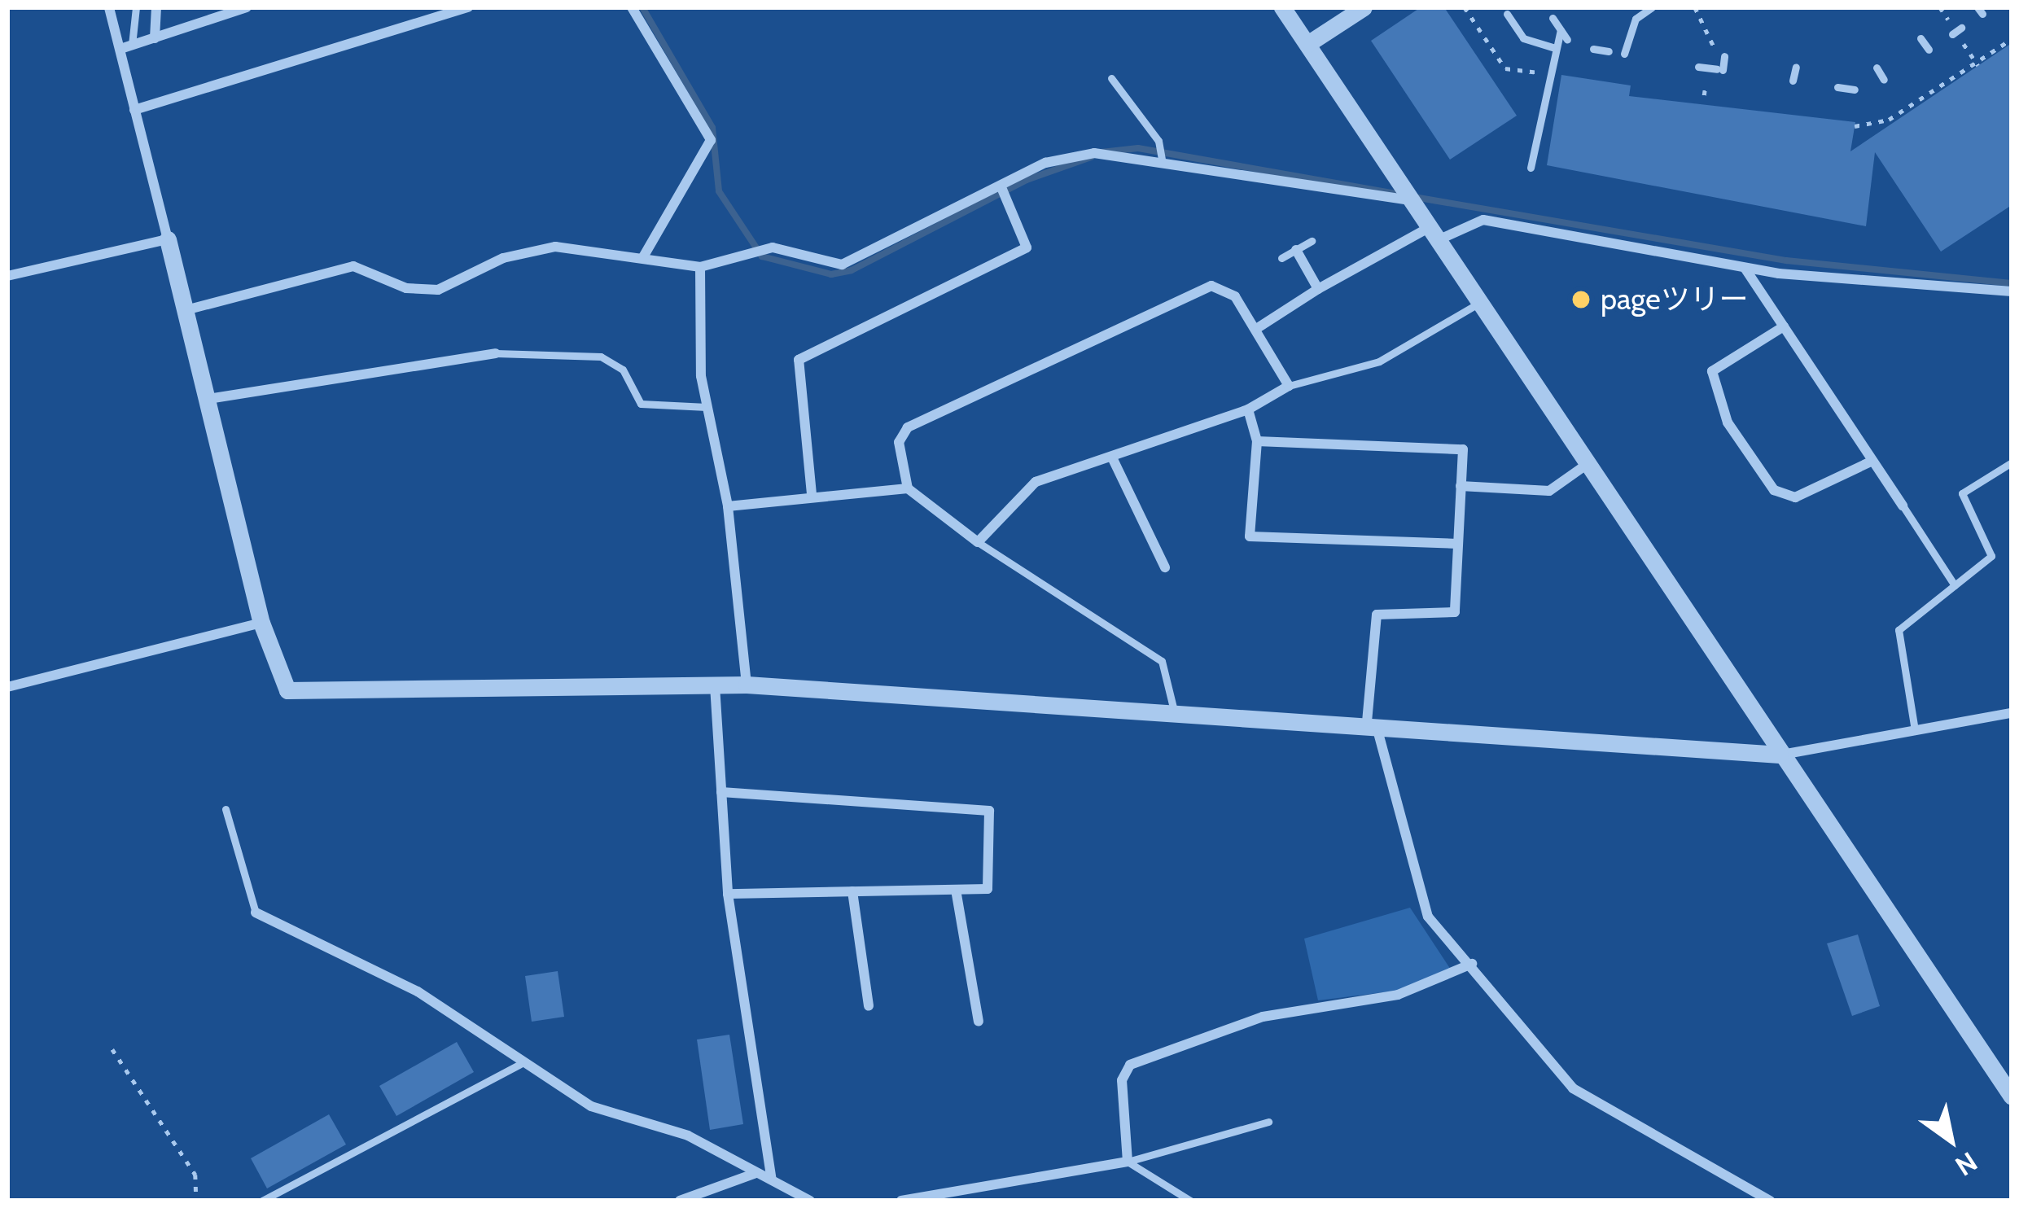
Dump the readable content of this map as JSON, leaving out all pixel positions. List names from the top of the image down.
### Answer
{
  "places": ["pageツリー"],
  "north": "bottom right"
}
